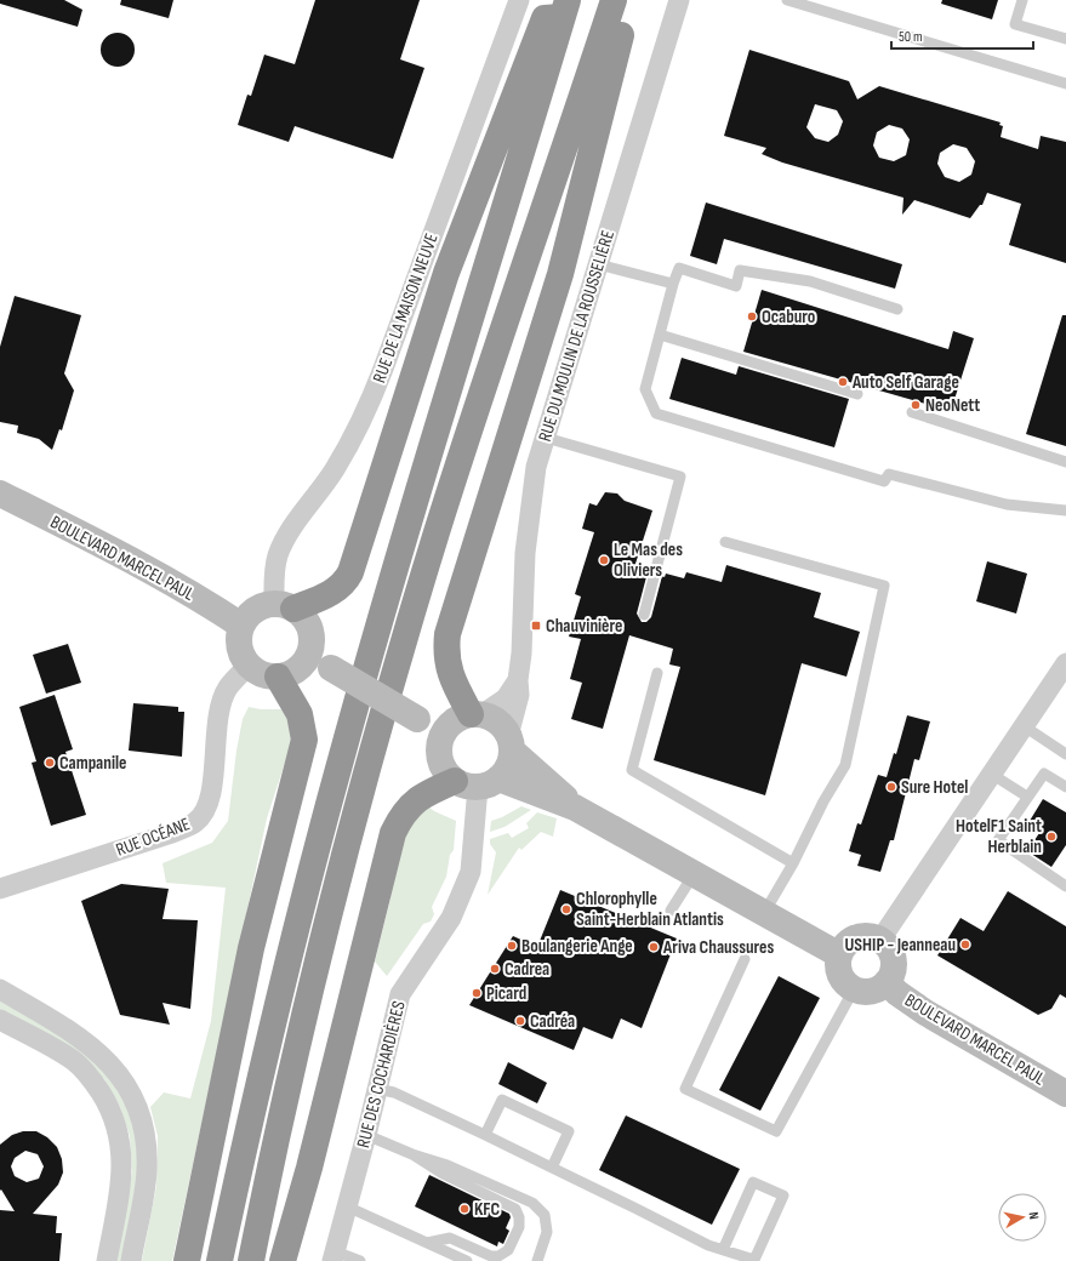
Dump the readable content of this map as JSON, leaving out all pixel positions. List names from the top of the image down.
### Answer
{
  "streets": {
    "street": [
      "RUE DE LA MAISON NEUVE",
      "RUE DU MOULIN DE LA ROUSSELIÈRE",
      "BOULEVARD MARCEL PAUL",
      "RUE OCÉANE",
      "RUE DES COCHARDIÈRES"
    ]
  },
  "crossings": [
    ["RUE DE LA MAISON NEUVE", "BOULEVARD MARCEL PAUL"],
    ["RUE DE LA MAISON NEUVE", "RUE OCÉANE"],
    ["RUE DU MOULIN DE LA ROUSSELIÈRE", "RUE DES COCHARDIÈRES"],
    ["BOULEVARD MARCEL PAUL", "RUE OCÉANE"]
  ],
  "places": {
    "other": [
      "Ocaburo",
      "Auto Self Garage",
      "NeoNett",
      "Le Mas des Oliviers",
      "Campanile",
      "Sure Hotel",
      "HotelF1 Saint Herblain",
      "Chlorophylle Saint-Herblain Atlantis",
      "USHIP - Jeanneau",
      "Boulangerie Ange",
      "Ariva Chaussures",
      "Cadrea",
      "Picard",
      "Cadréa",
      "KFC"
    ],
    "transit": ["Chauvinière"]
  },
  "scale_bar": "50 m",
  "north": "right"
}
